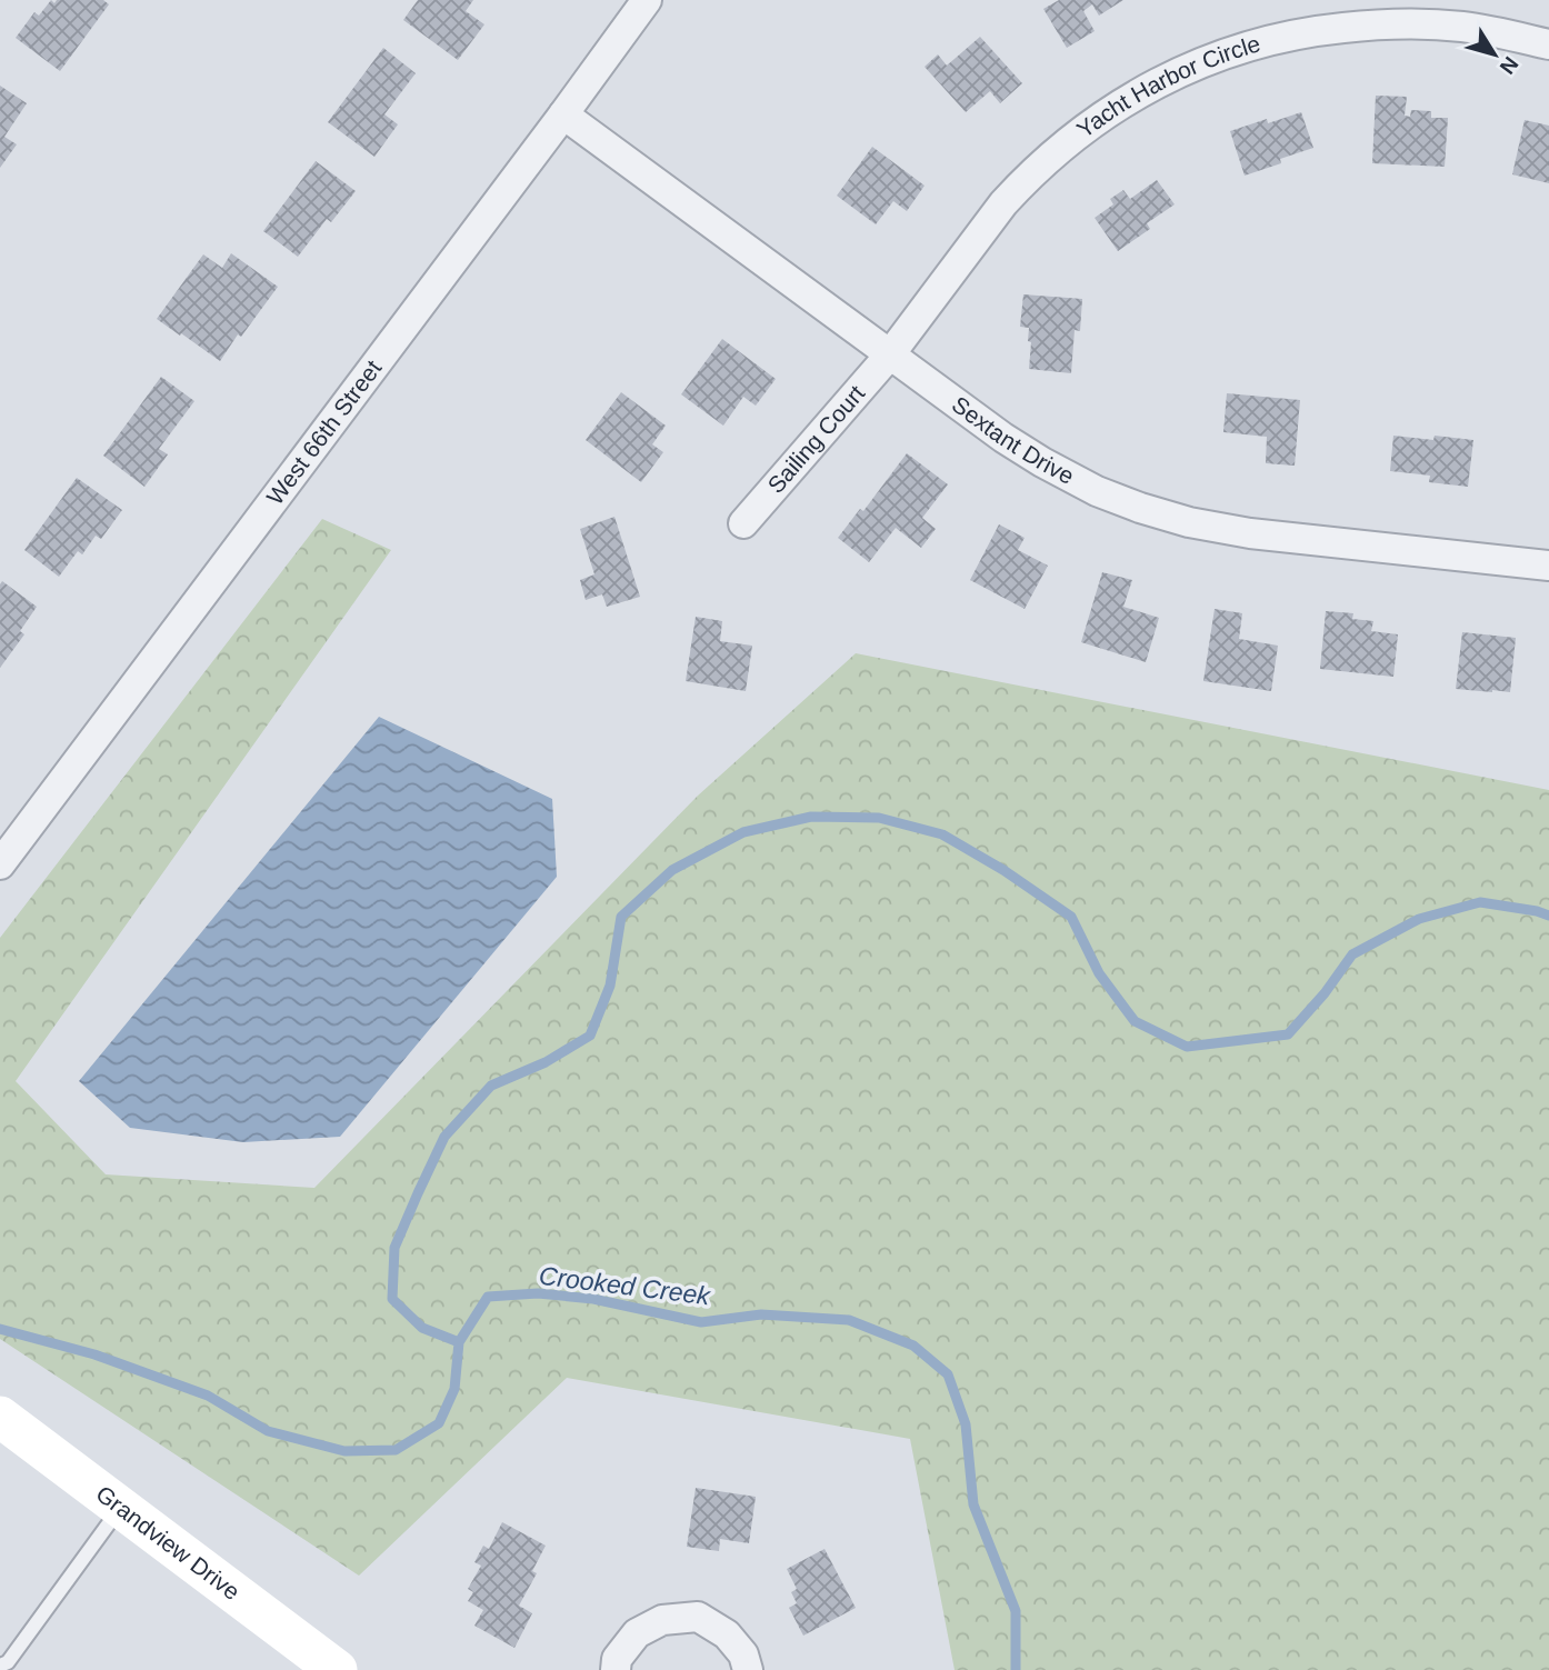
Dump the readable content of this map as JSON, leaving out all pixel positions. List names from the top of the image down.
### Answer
{
  "streets": {
    "main road": ["Grandview Drive"],
    "street": [
      "Yacht Harbor Circle",
      "West 66th Street",
      "Sailing Court",
      "Sextant Drive"
    ]
  },
  "crossings": [
    ["Yacht Harbor Circle", "Sailing Court"],
    ["Yacht Harbor Circle", "Sextant Drive"],
    ["West 66th Street", "Sextant Drive"],
    ["Sailing Court", "Sextant Drive"]
  ],
  "water": ["Crooked Creek"],
  "north": "bottom right"
}
